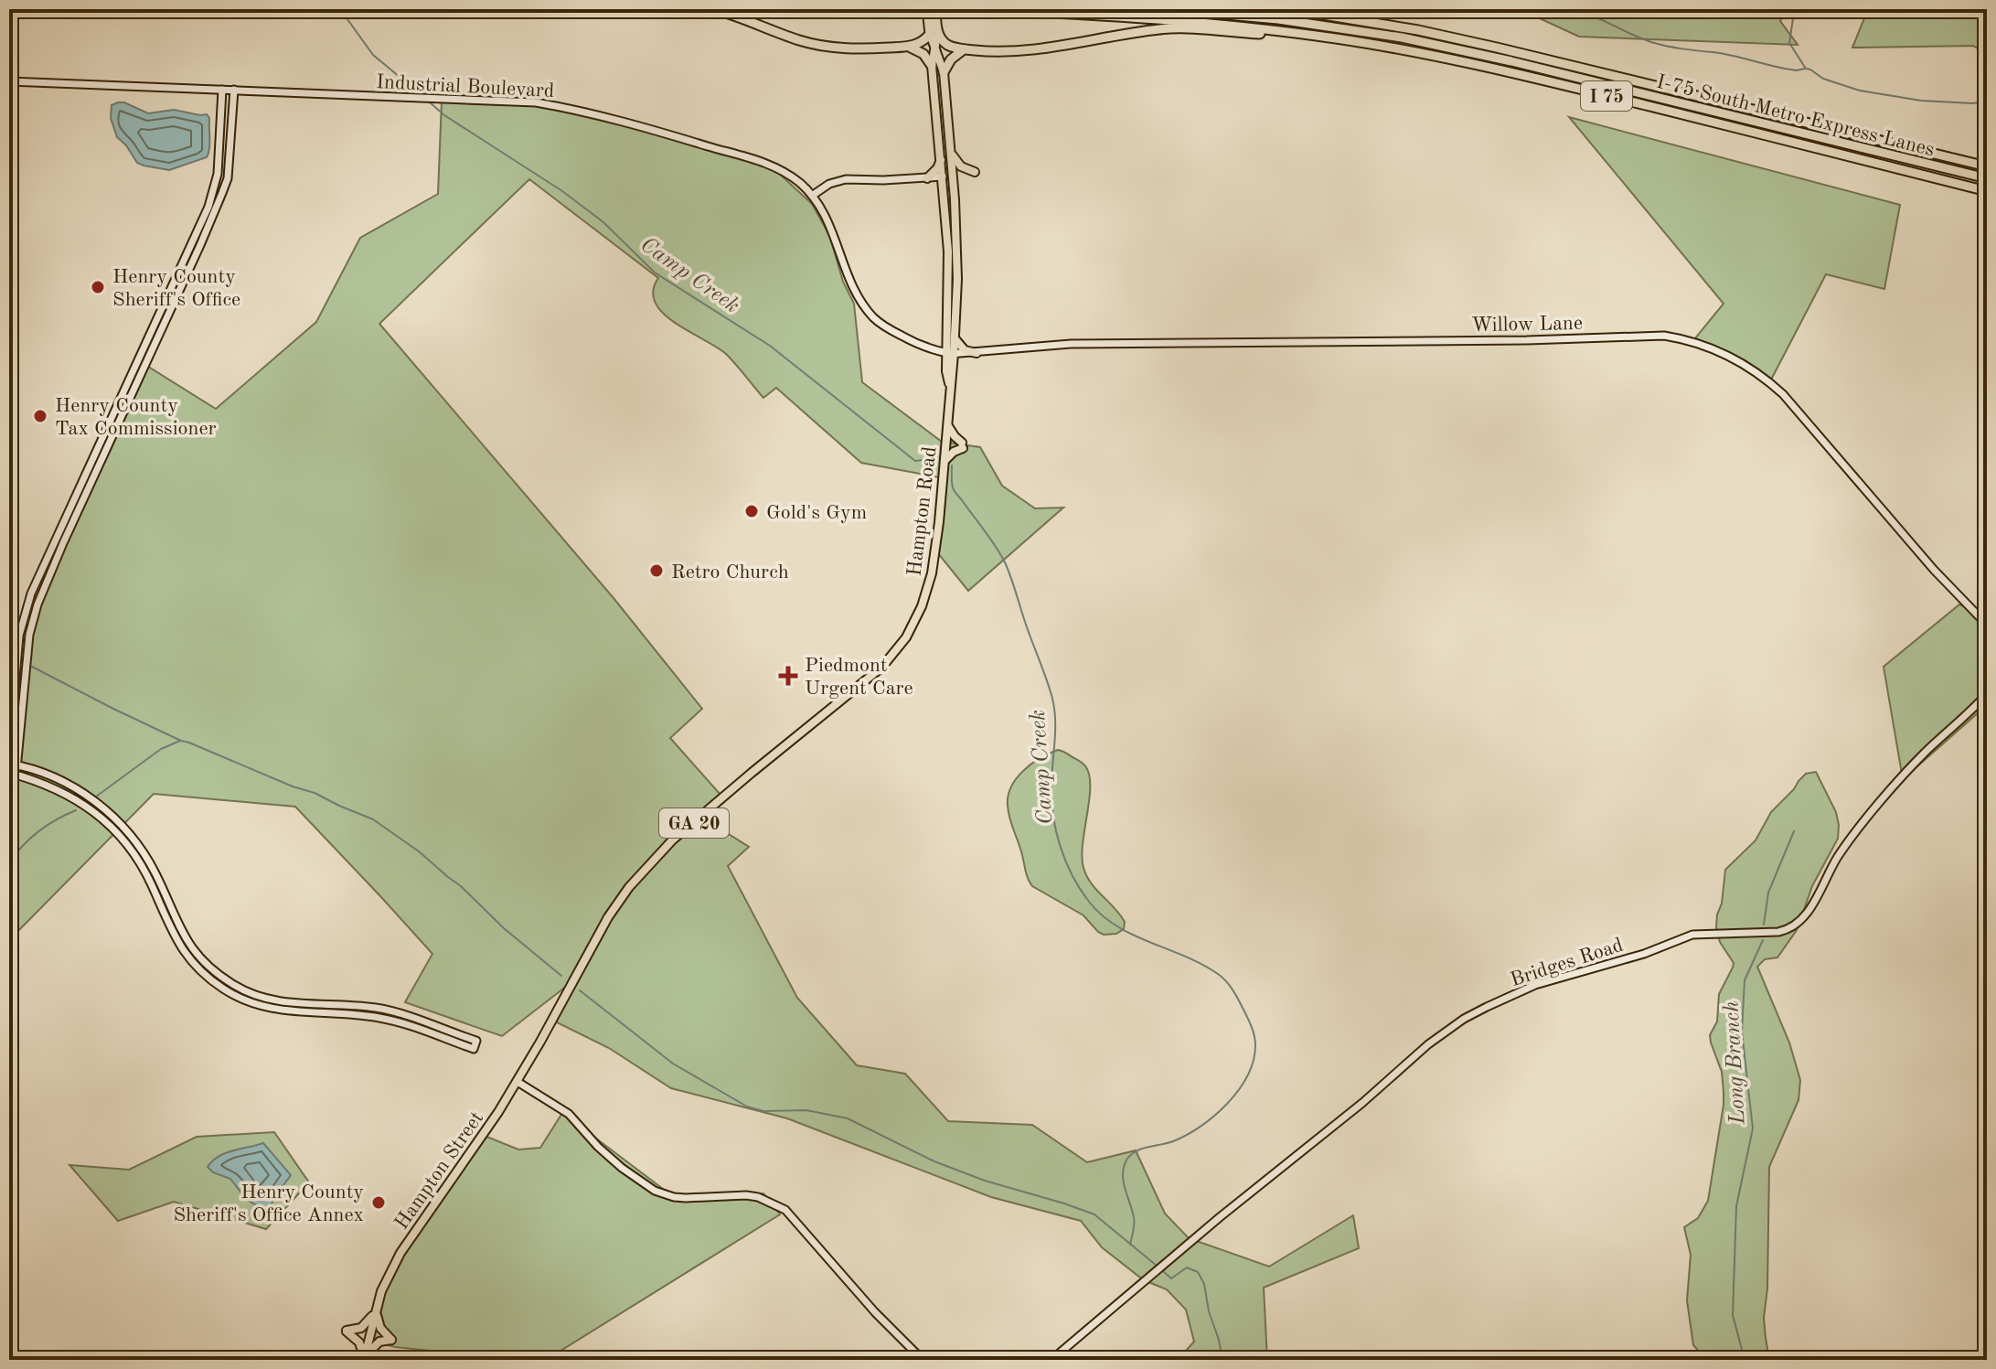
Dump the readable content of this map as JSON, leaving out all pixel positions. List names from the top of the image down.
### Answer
{
  "streets": {
    "highway": [
      "I 75",
      "I-75 South Metro Express Lanes",
      "Hampton Road",
      "GA 20"
    ],
    "main road": ["Hampton Street"],
    "street": ["Industrial Boulevard", "Willow Lane", "Bridges Road"]
  },
  "crossings": [
    ["Industrial Boulevard", "Willow Lane"],
    ["Industrial Boulevard", "Hampton Road"],
    ["Willow Lane", "Hampton Road"],
    ["Hampton Road", "Hampton Street"]
  ],
  "water": ["Camp Creek", "Long Branch"],
  "places": {
    "other": [
      "Henry County Sheriff's Office",
      "Henry County Tax Commissioner",
      "Gold's Gym",
      "Retro Church",
      "Henry County Sheriff's Office Annex"
    ],
    "health": ["Piedmont Urgent Care"]
  }
}
